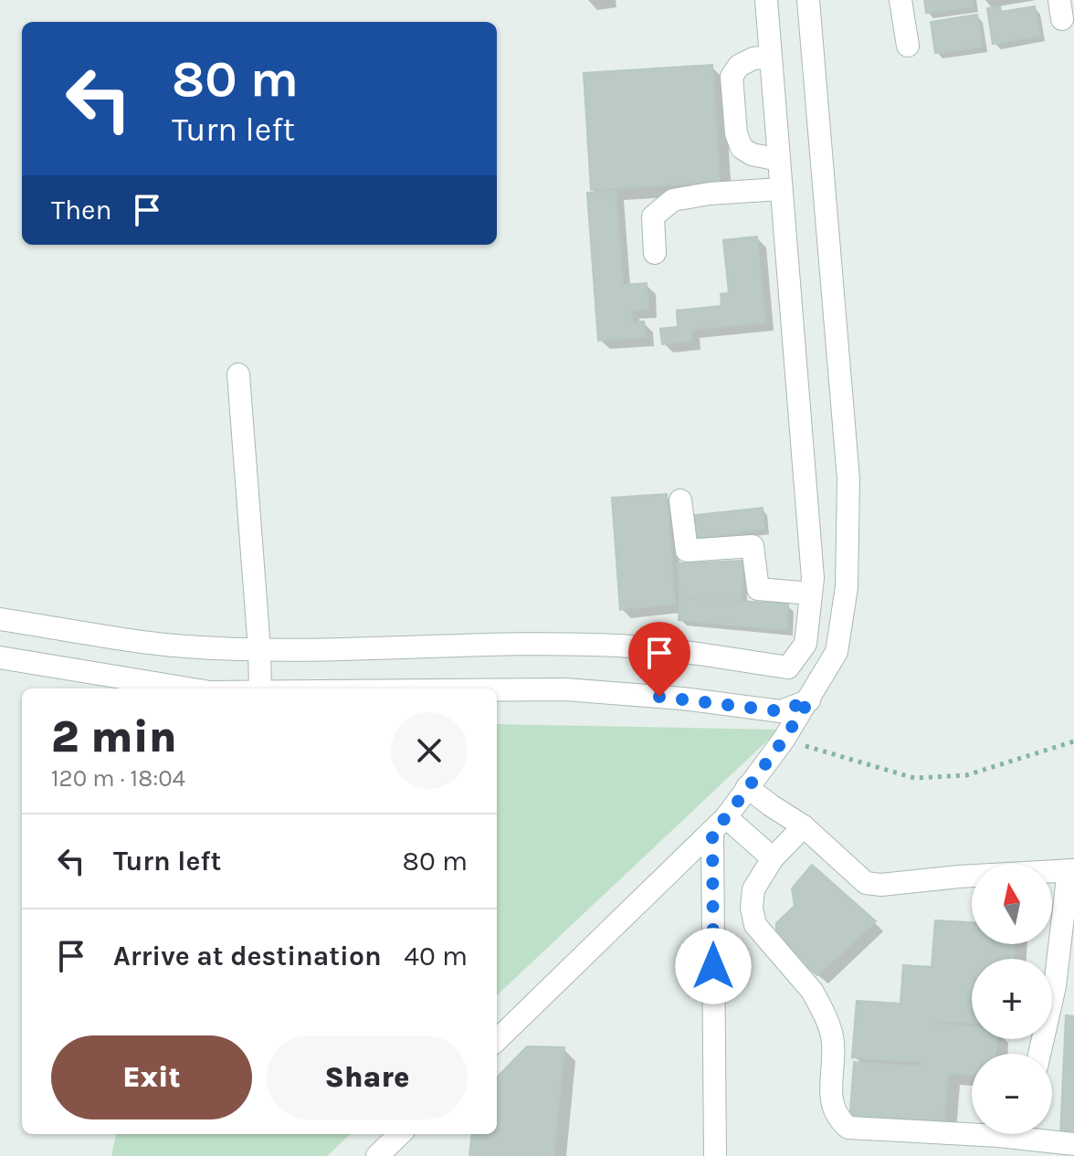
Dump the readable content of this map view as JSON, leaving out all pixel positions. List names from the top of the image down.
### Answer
{
  "north": "top",
  "page": {
    "turn": ["80 m", "Turn left"],
    "then": "Then",
    "heading": ["2 min", "120 m · 18:04"],
    "list": [
      {
        "name": "Turn left",
        "value": "80 m"
      },
      {
        "name": "Arrive at destination",
        "value": "40 m"
      }
    ],
    "map_buttons": ["+", "−"],
    "buttons": ["Exit", "Share"]
  }
}
